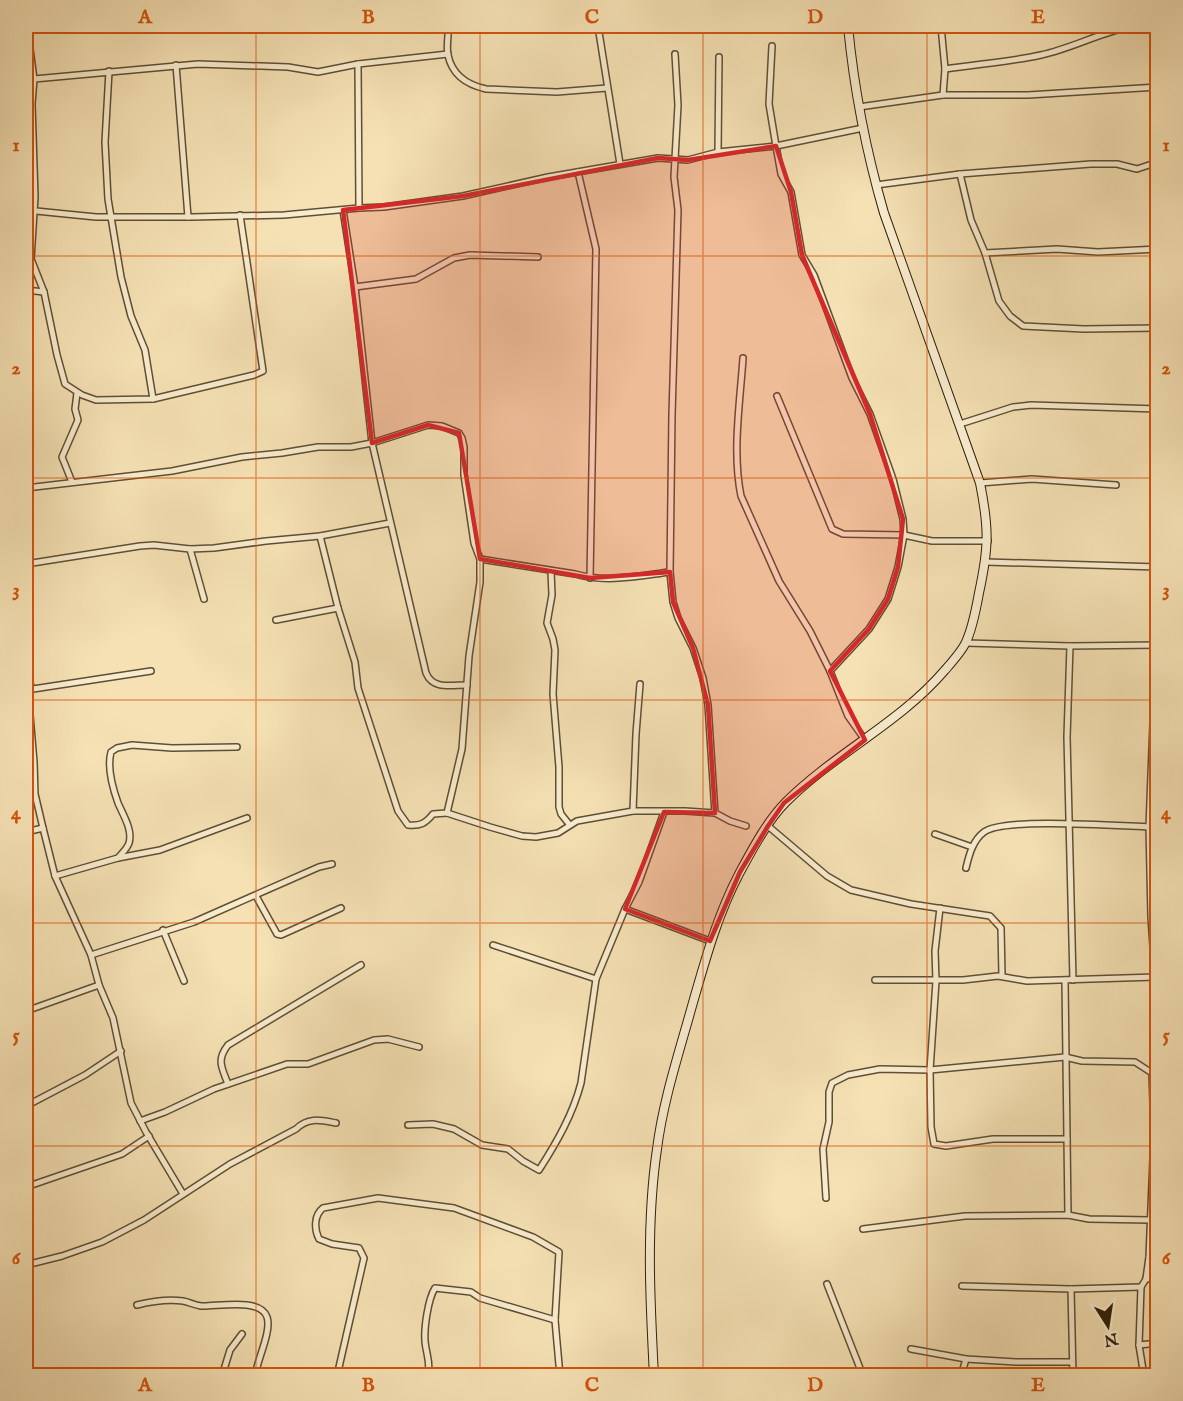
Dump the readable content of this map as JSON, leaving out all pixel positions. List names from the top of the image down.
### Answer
{
  "north": "bottom",
  "grid": {
    "columns": [
      "A",
      "B",
      "C",
      "D",
      "E"
    ],
    "rows": [
      "1",
      "2",
      "3",
      "4",
      "5",
      "6"
    ]
  }
}
